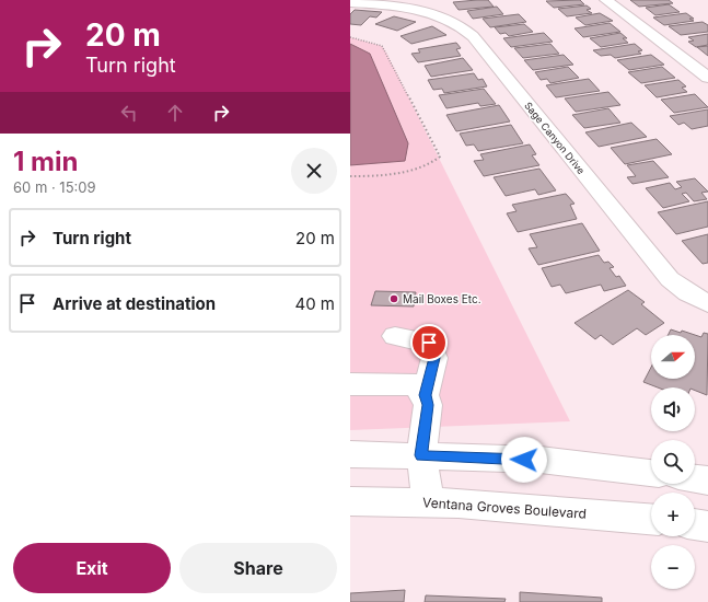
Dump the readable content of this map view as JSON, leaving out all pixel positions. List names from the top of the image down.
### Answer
{
  "streets": {
    "street": ["Sage Canyon Drive", "Ventana Groves Boulevard"]
  },
  "places": ["Mail Boxes Etc."],
  "north": "right",
  "page": {
    "turn": ["20 m", "Turn right"],
    "heading": ["1 min", "60 m · 15:09"],
    "list": [
      {
        "name": "Turn right",
        "value": "20 m"
      },
      {
        "name": "Arrive at destination",
        "value": "40 m"
      }
    ],
    "map_buttons": ["+", "−"],
    "buttons": ["Exit", "Share"]
  }
}
